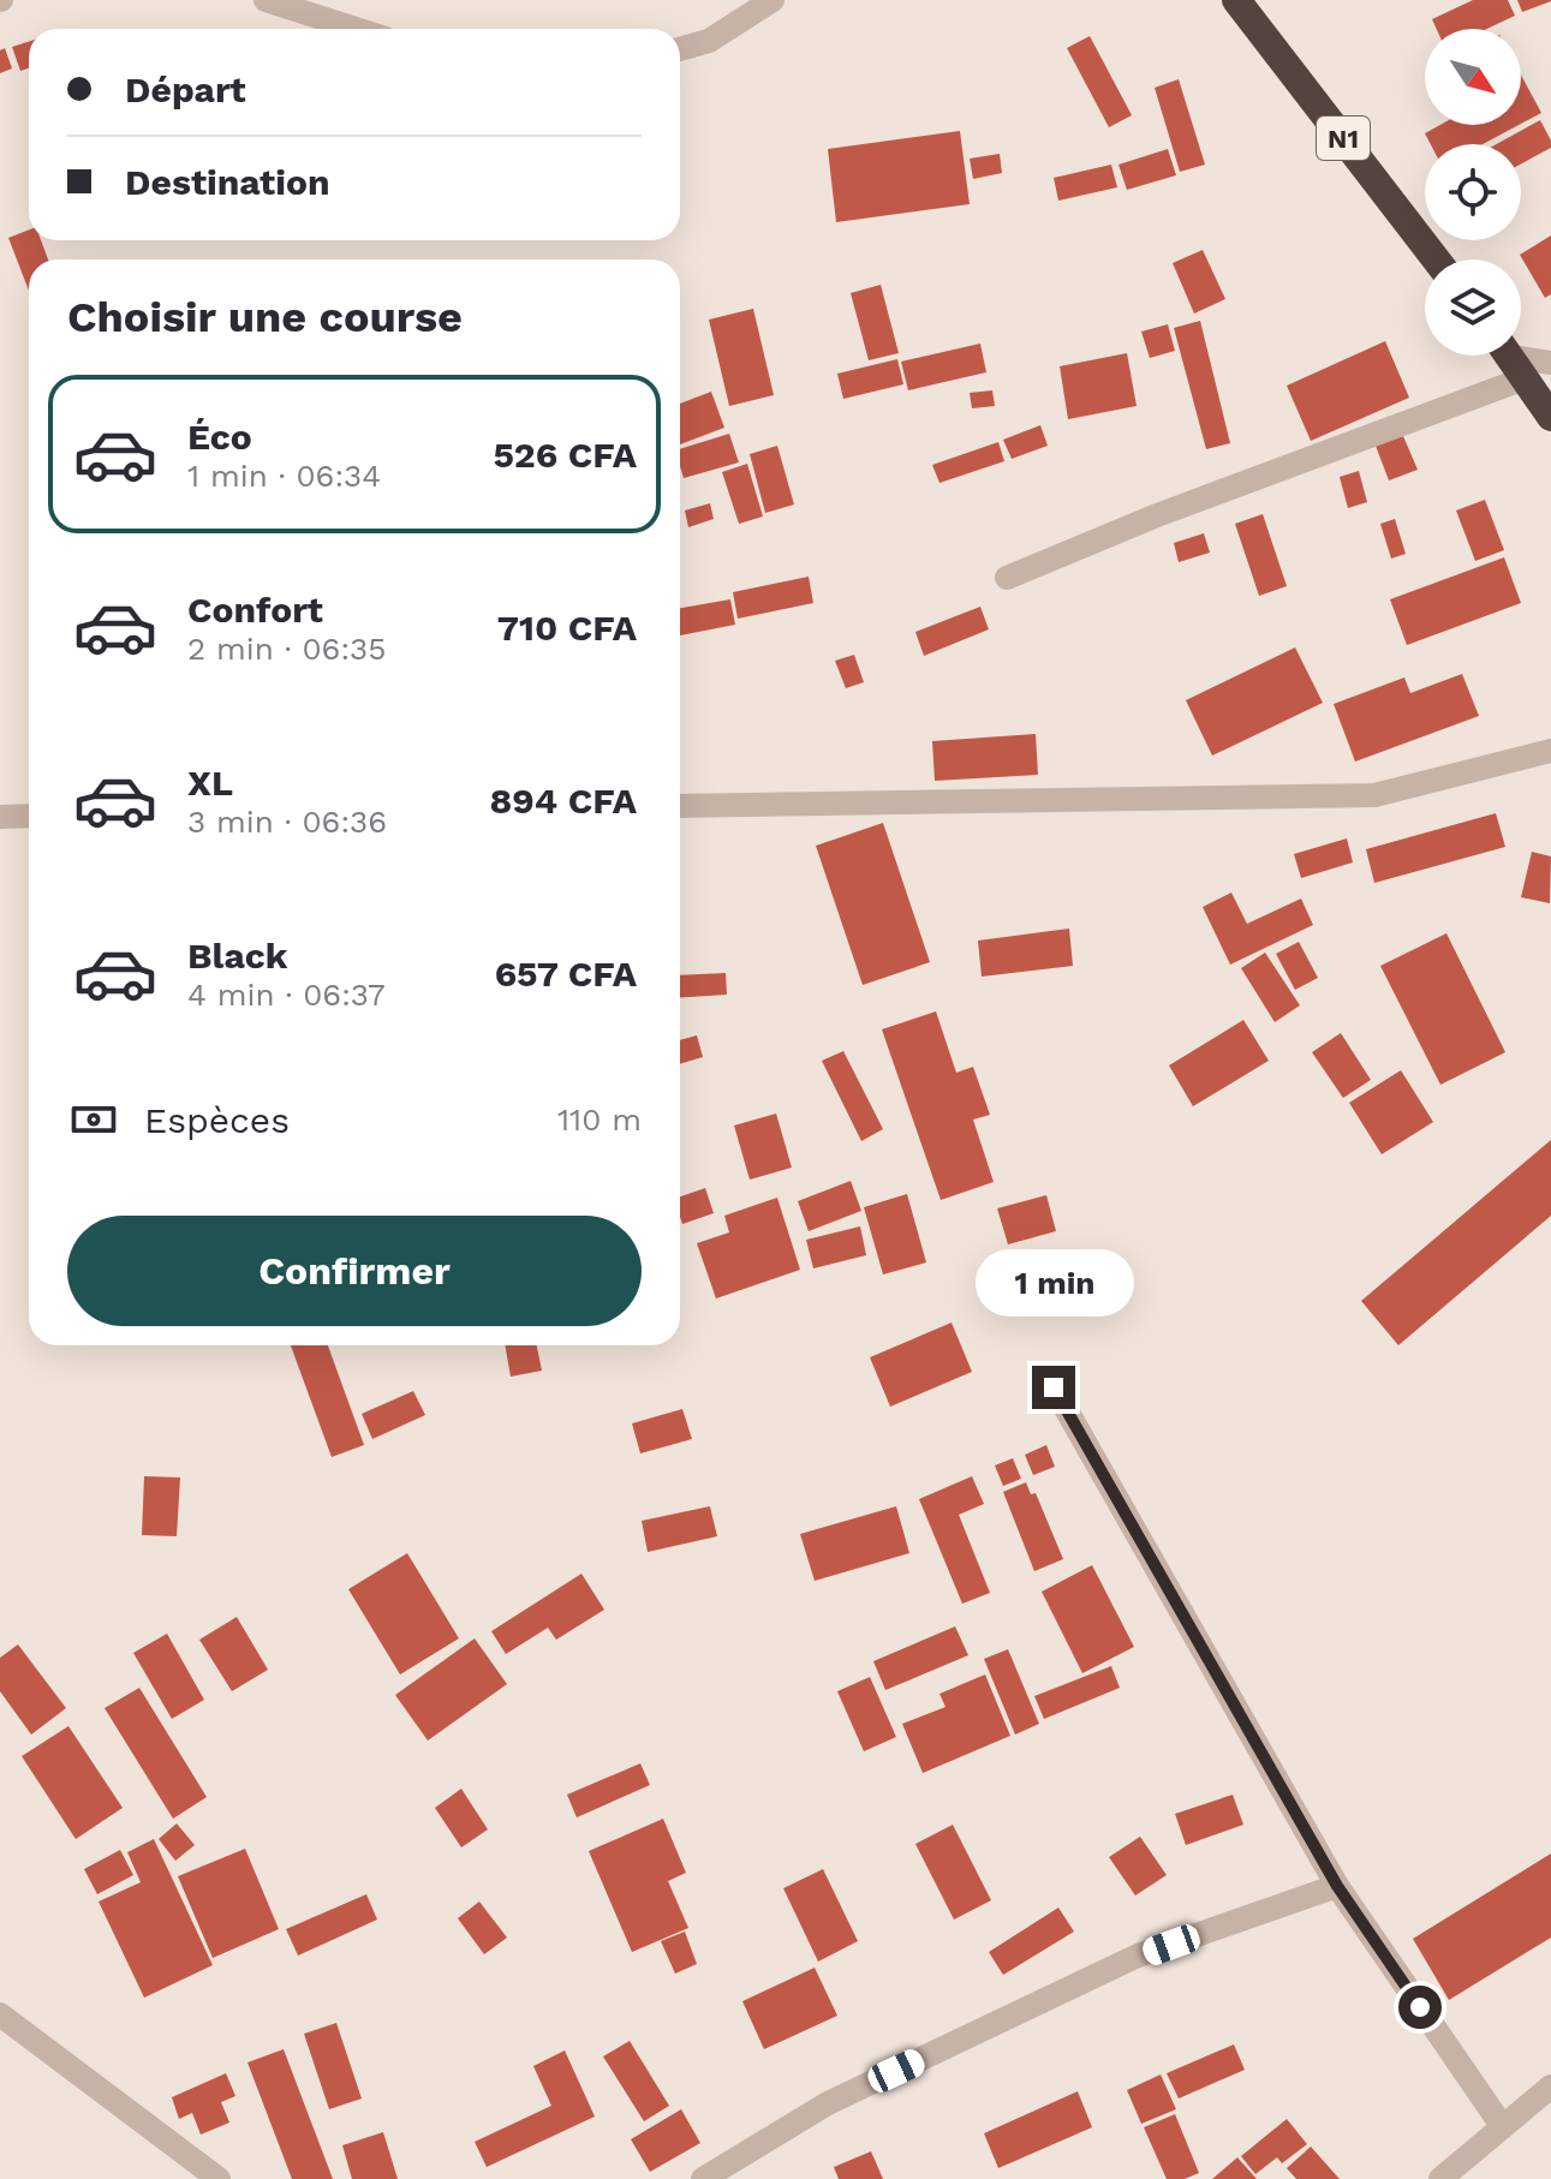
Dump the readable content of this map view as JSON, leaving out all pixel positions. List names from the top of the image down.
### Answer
{
  "streets": {
    "highway": ["N1"]
  },
  "north": "bottom right",
  "page": {
    "banner": ["Départ", "Destination"],
    "heading": "Choisir une course",
    "list": [
      {
        "name": "Éco",
        "note": "1 min · 06:34",
        "value": "526 CFA"
      },
      {
        "name": "Confort",
        "note": "2 min · 06:35",
        "value": "710 CFA"
      },
      {
        "name": "XL",
        "note": "3 min · 06:36",
        "value": "894 CFA"
      },
      {
        "name": "Black",
        "note": "4 min · 06:37",
        "value": "657 CFA"
      }
    ],
    "pay": ["Espèces", "110 m"],
    "buttons": "Confirmer",
    "bubble": "1 min"
  }
}
